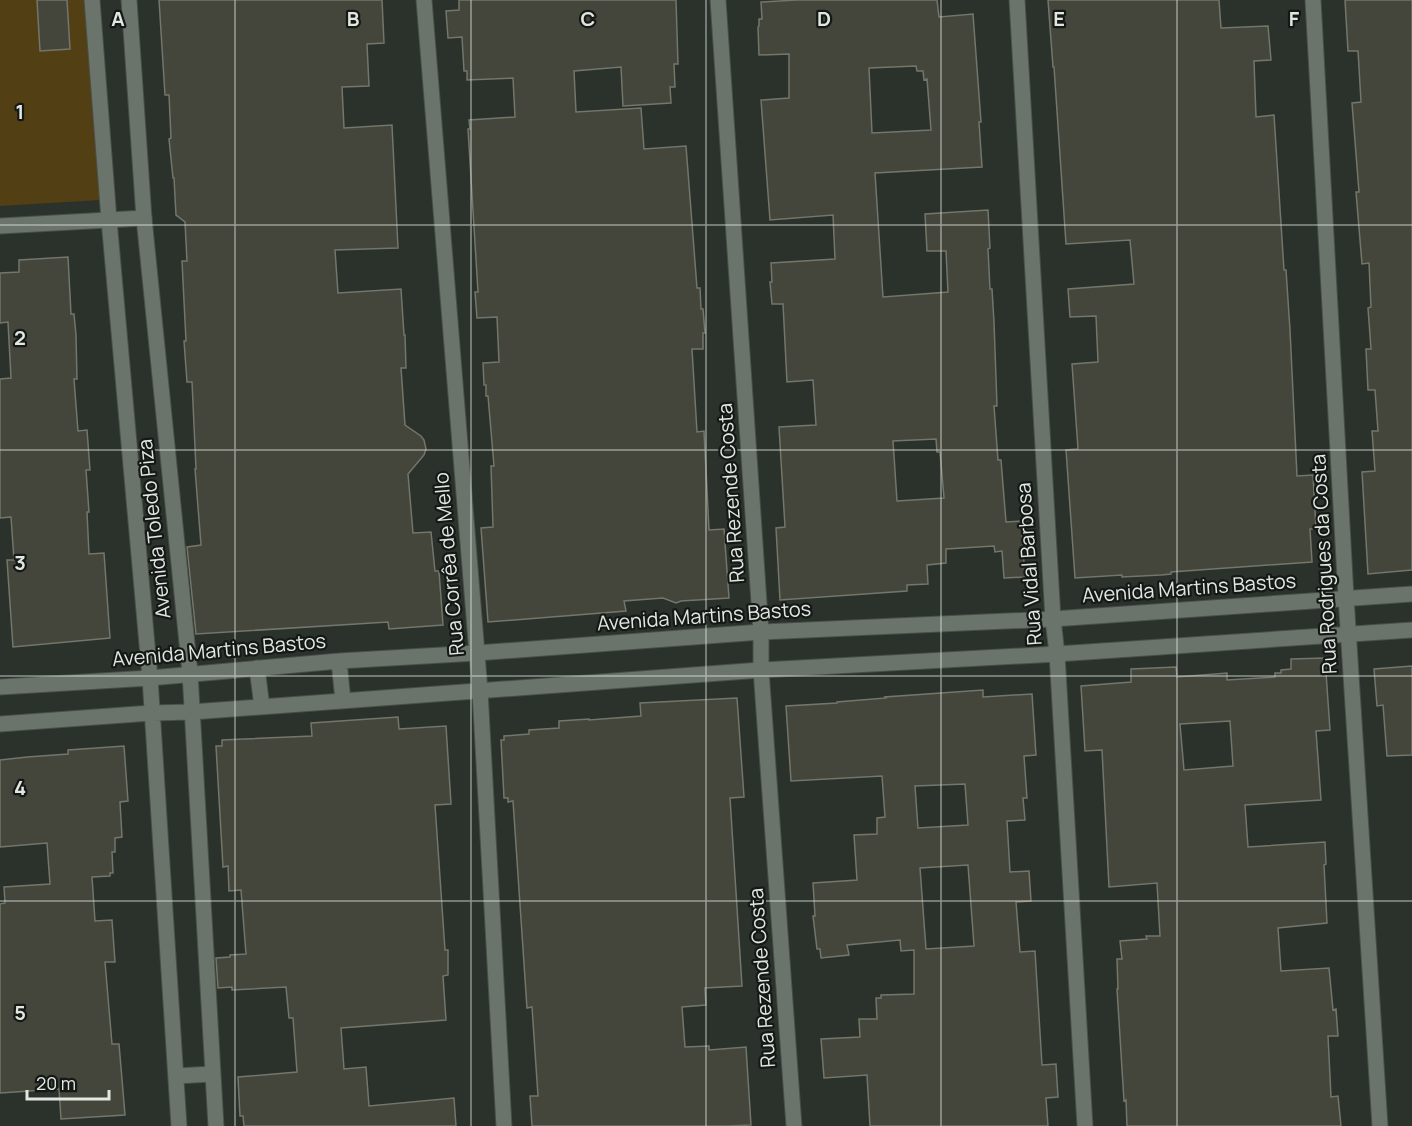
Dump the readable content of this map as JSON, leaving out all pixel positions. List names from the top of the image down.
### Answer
{
  "streets": {
    "street": [
      "Rua Rezende Costa",
      "Avenida Toledo Piza",
      "Rua Corrêa de Mello",
      "Rua Vidal Barbosa",
      "Rua Rodrigues da Costa",
      "Avenida Martins Bastos"
    ]
  },
  "crossings": [
    ["Rua Rezende Costa", "Avenida Martins Bastos"],
    ["Avenida Toledo Piza", "Avenida Martins Bastos"],
    ["Rua Corrêa de Mello", "Avenida Martins Bastos"],
    ["Rua Vidal Barbosa", "Avenida Martins Bastos"],
    ["Rua Rodrigues da Costa", "Avenida Martins Bastos"]
  ],
  "scale_bar": "20 m",
  "grid": {
    "columns": [
      "A",
      "B",
      "C",
      "D",
      "E",
      "F"
    ],
    "rows": [
      "1",
      "2",
      "3",
      "4",
      "5"
    ]
  }
}
